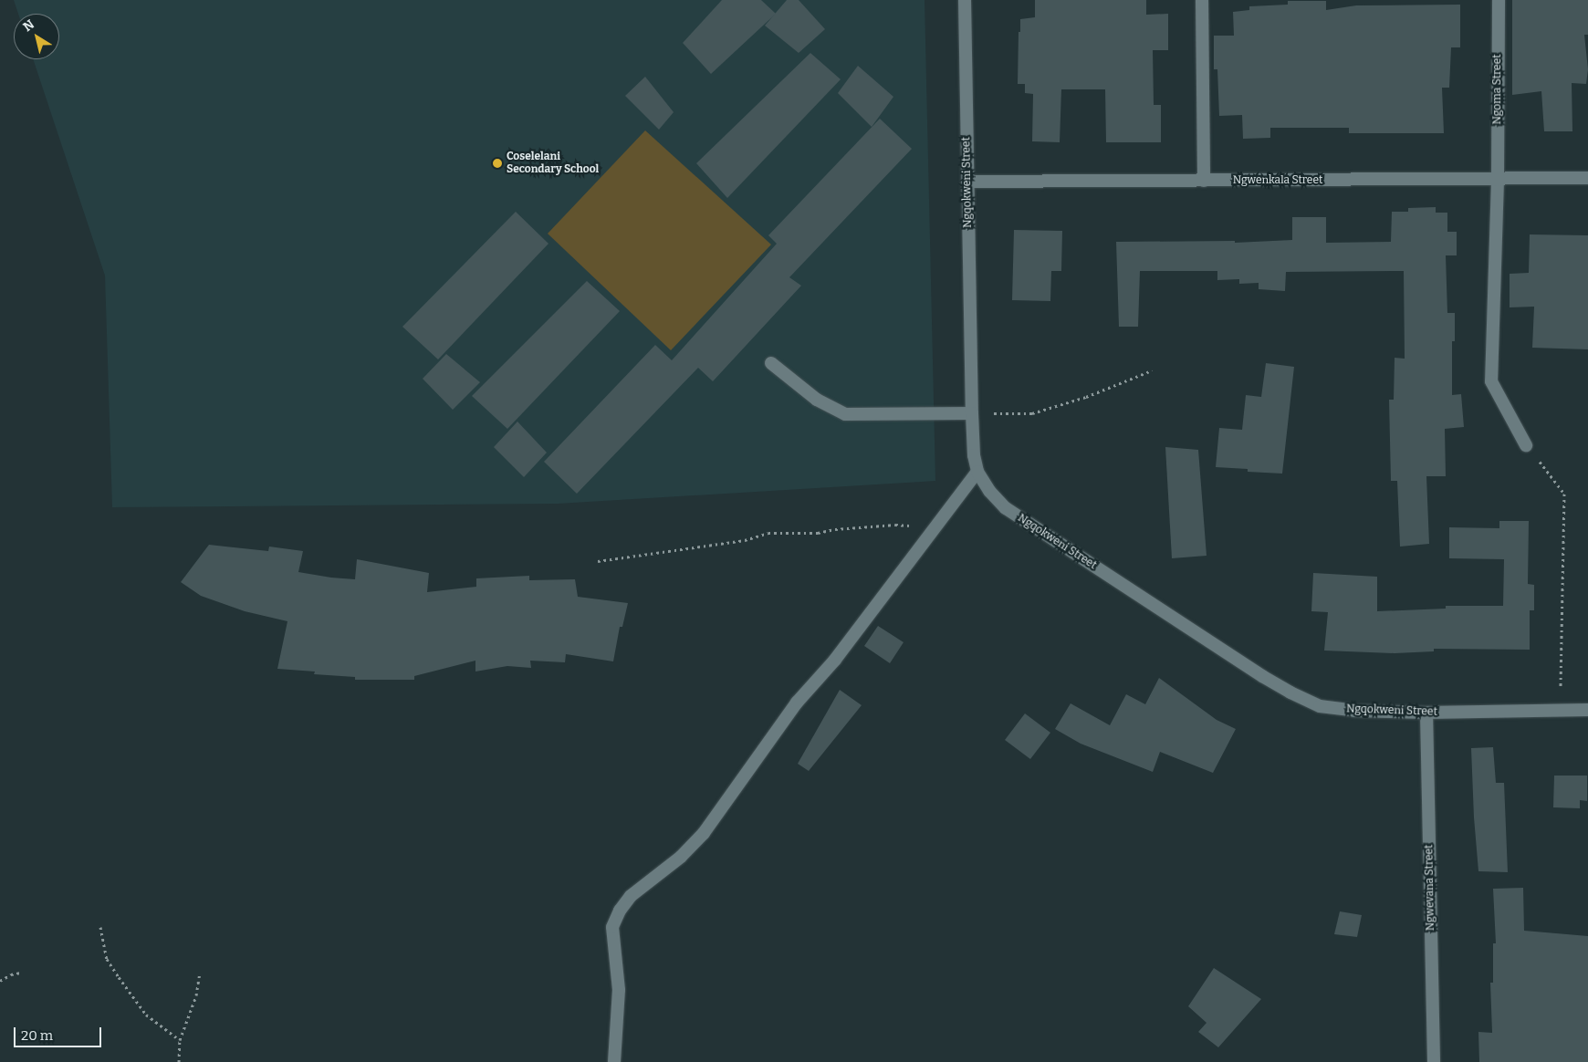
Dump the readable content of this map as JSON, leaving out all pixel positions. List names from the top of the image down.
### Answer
{
  "streets": {
    "street": [
      "Ngoma Street",
      "Ngwenkala Street",
      "Ngqokweni Street",
      "Ngwevana Street"
    ]
  },
  "crossings": [
    ["Ngoma Street", "Ngwenkala Street"],
    ["Ngwenkala Street", "Ngqokweni Street"],
    ["Ngqokweni Street", "Ngwevana Street"]
  ],
  "places": ["Coselelani Secondary School"],
  "scale_bar": "20 m",
  "north": "top left"
}
